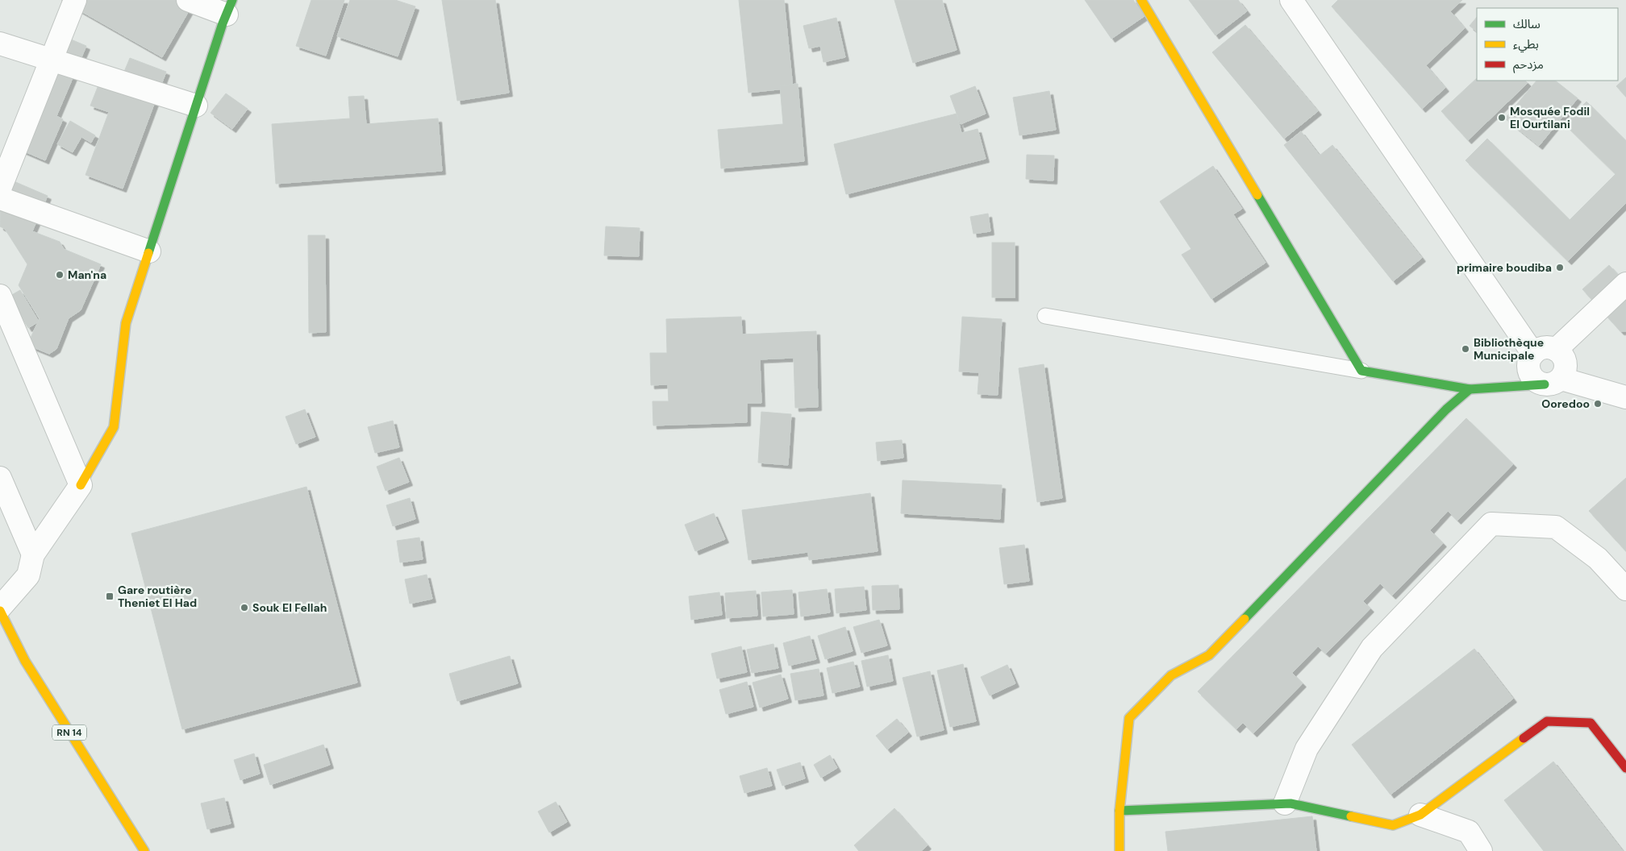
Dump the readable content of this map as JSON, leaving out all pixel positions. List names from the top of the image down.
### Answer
{
  "streets": {
    "street": ["RN 14"]
  },
  "places": {
    "other": [
      "Mosquée Fodil El Ourtilani",
      "primaire boudiba",
      "Man'na",
      "Bibliothèque Municipale",
      "Ooredoo",
      "Souk El Fellah"
    ],
    "transit": ["Gare routière Theniet El Had"]
  },
  "legend": ["سالك", "بطيء", "مزدحم"]
}
